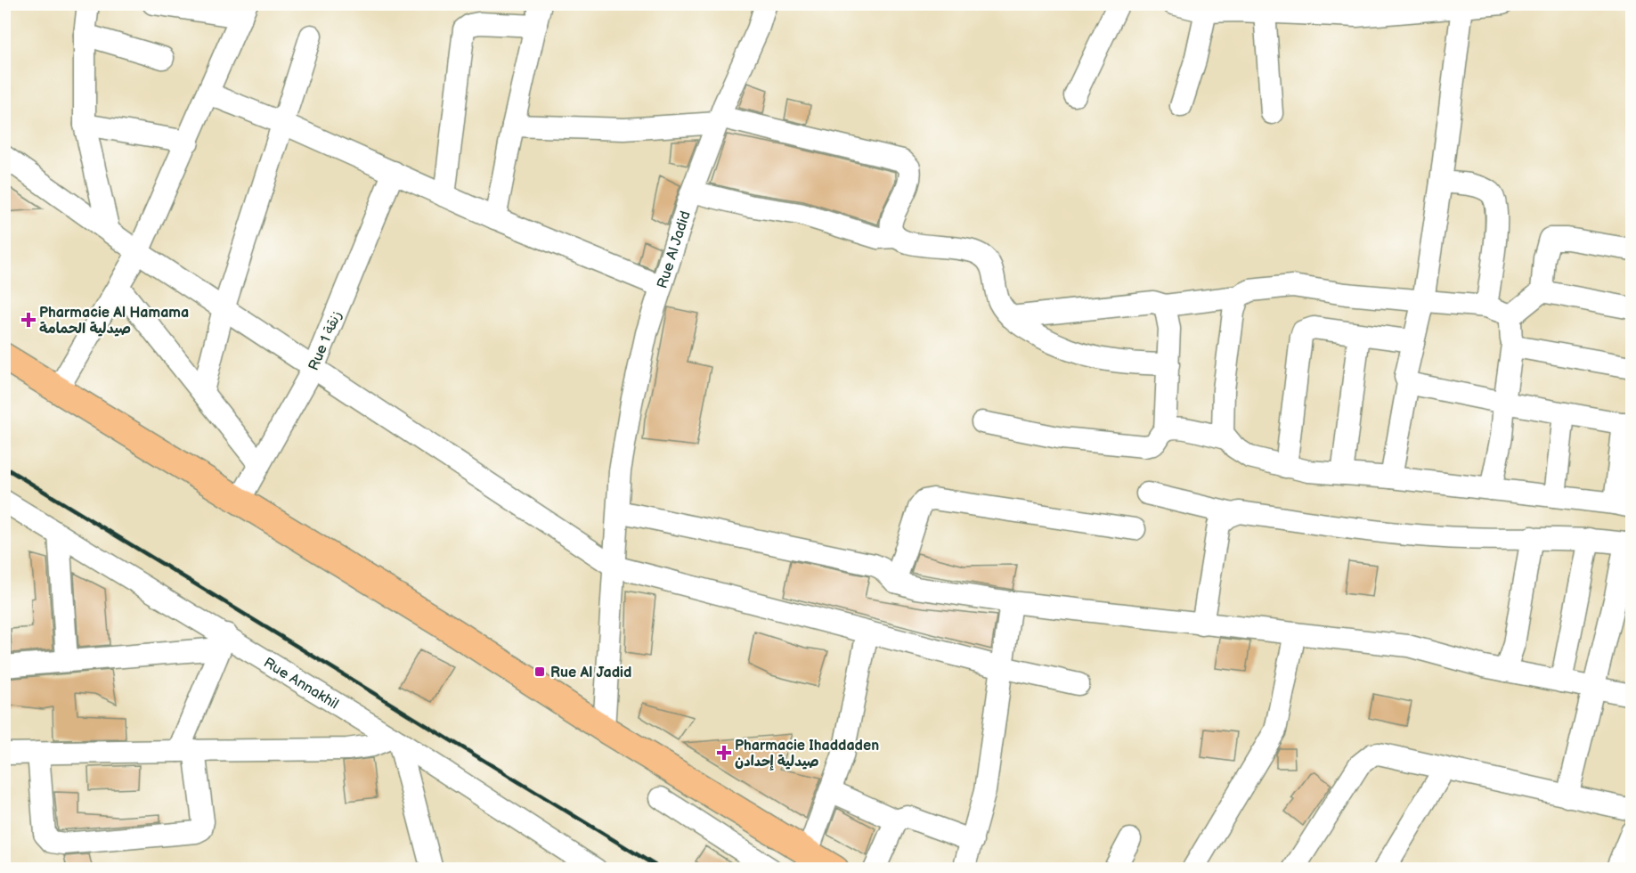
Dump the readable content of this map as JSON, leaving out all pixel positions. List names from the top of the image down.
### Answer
{
  "streets": {
    "street": ["Rue Al Jadid", "Rue 1 زنقة", "Rue Annakhil"]
  },
  "places": {
    "health": ["Pharmacie Al Hamama صيدلية الحمامة", "Pharmacie Ihaddaden صيدلية إحدادن"],
    "transit": ["Rue Al Jadid"]
  }
}
